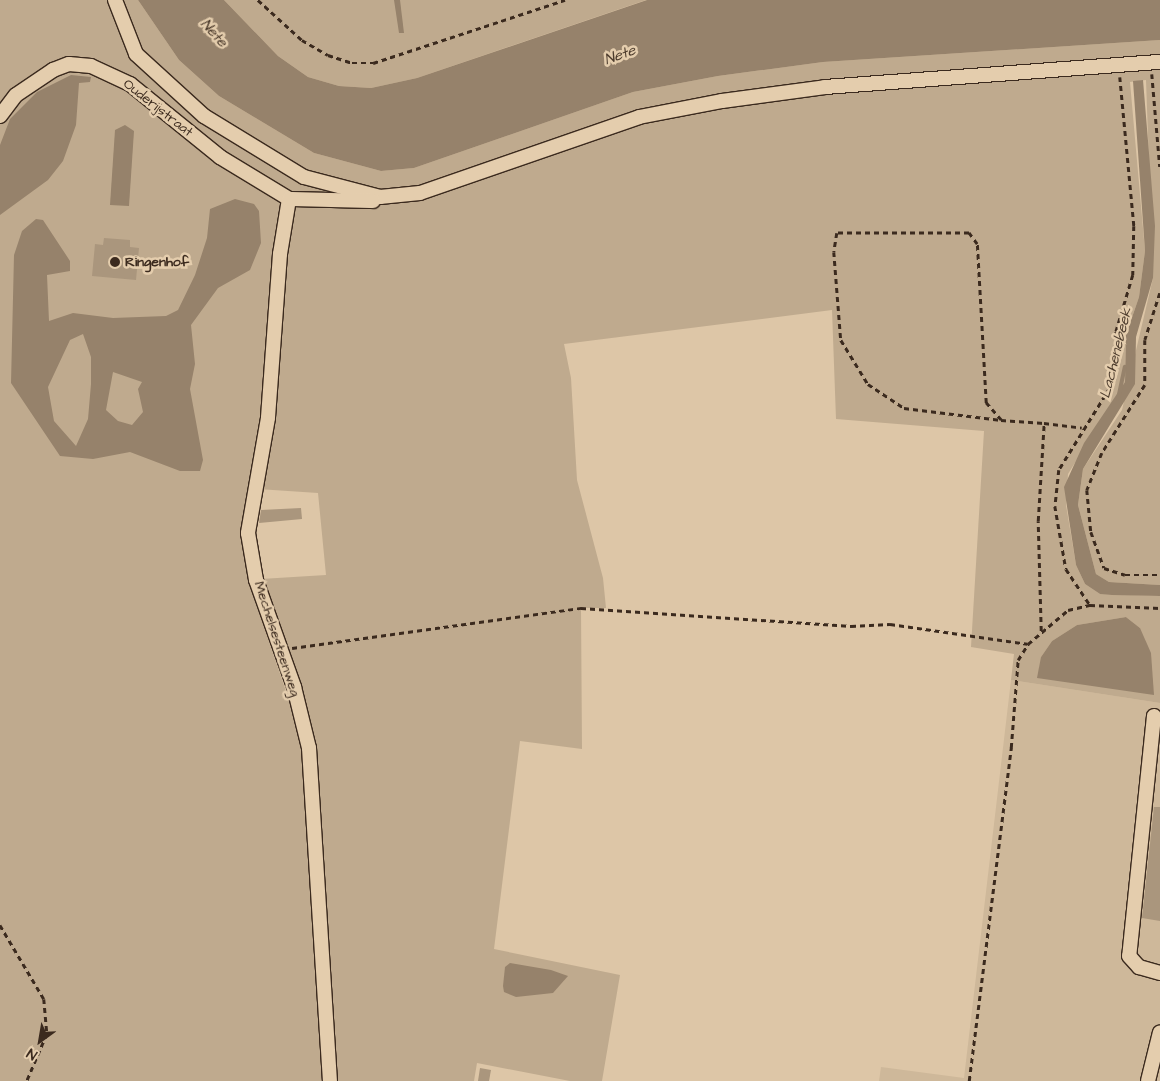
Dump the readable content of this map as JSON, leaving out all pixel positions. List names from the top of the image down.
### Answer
{
  "streets": {
    "street": ["Ouderijstraat", "Mechelsesteenweg"]
  },
  "crossings": [
    ["Ouderijstraat", "Mechelsesteenweg"]
  ],
  "water": ["Nete", "Lachenebeek"],
  "places": ["Ringenhof"],
  "north": "bottom left"
}
